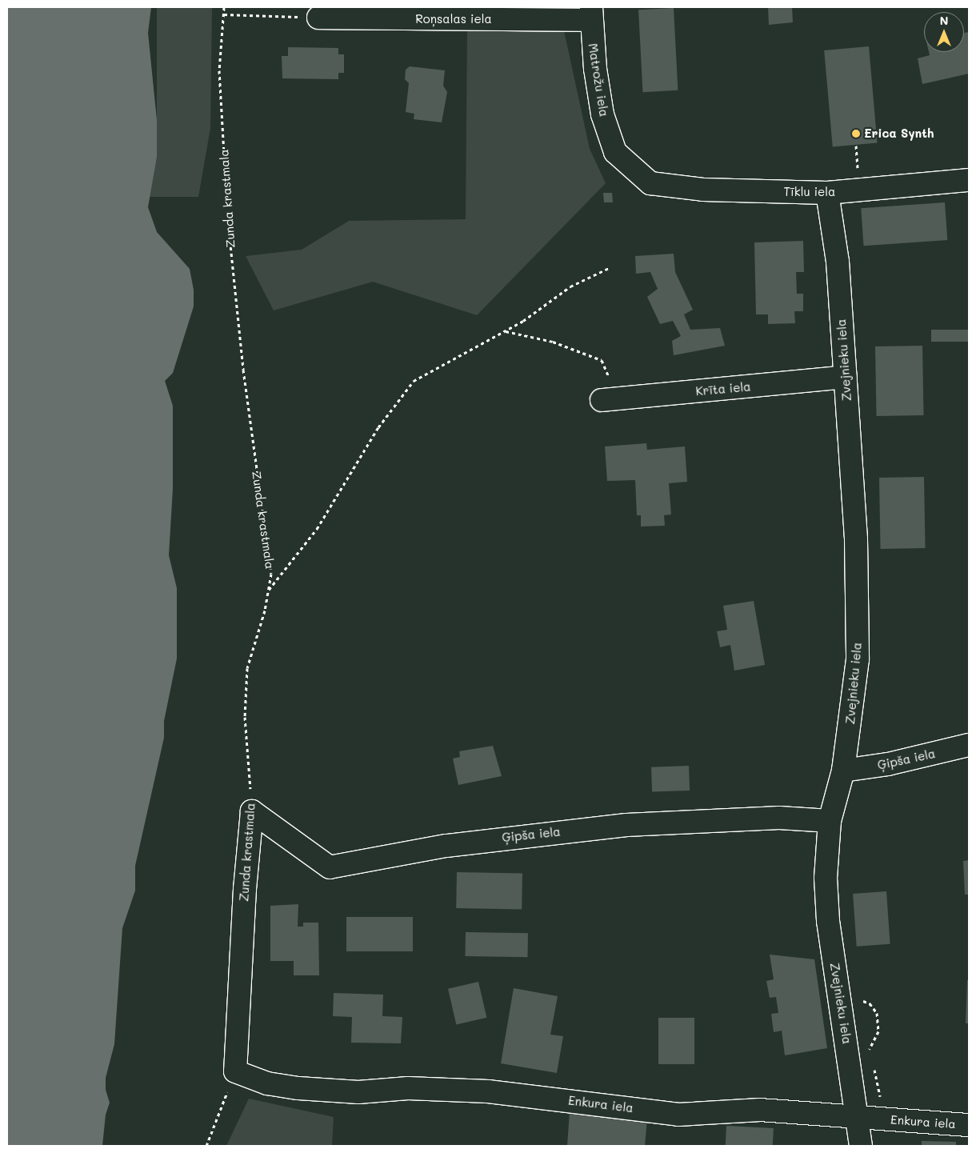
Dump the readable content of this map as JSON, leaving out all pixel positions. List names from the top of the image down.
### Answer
{
  "streets": {
    "street": [
      "Roņsalas iela",
      "Matrožu iela",
      "Tīklu iela",
      "Zunda krastmala",
      "Zvejnieku iela",
      "Krīta iela",
      "Ģipša iela",
      "Enkura iela"
    ]
  },
  "crossings": [
    ["Roņsalas iela", "Matrožu iela"],
    ["Matrožu iela", "Tīklu iela"],
    ["Tīklu iela", "Zvejnieku iela"],
    ["Zunda krastmala", "Ģipša iela"],
    ["Zunda krastmala", "Enkura iela"],
    ["Zvejnieku iela", "Krīta iela"],
    ["Zvejnieku iela", "Ģipša iela"],
    ["Zvejnieku iela", "Enkura iela"]
  ],
  "places": ["Erica Synth"],
  "north": "top"
}
